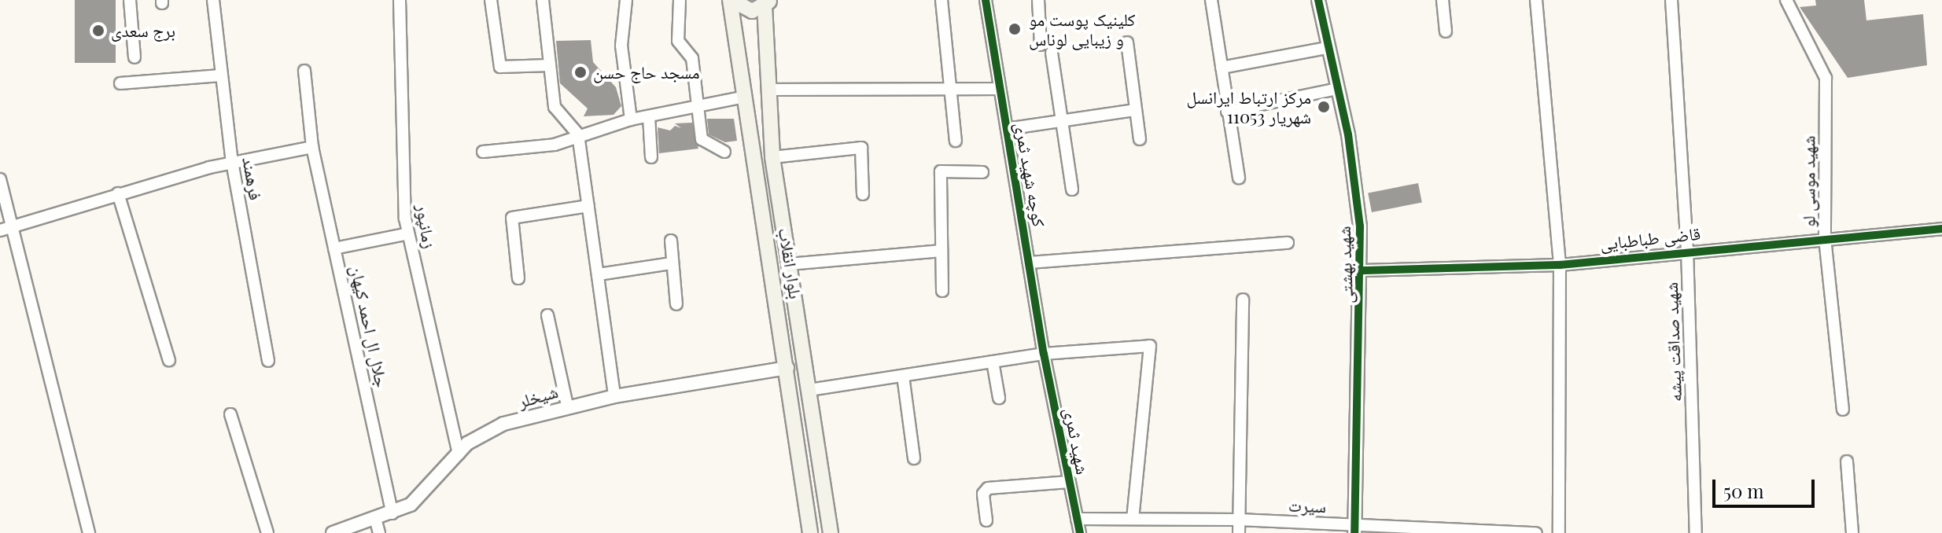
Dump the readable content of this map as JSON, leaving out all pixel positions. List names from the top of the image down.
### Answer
{
  "streets": {
    "main road": ["بلوار انقلاب"],
    "street": [
      "کوچه شهید ثمری",
      "فرهمند",
      "شهید موسی لو",
      "زمانپور",
      "قاضی طباطبایی",
      "شهید بهشتی",
      "جلال ال احمد کیهان",
      "شهید صداقت پیشه",
      "شیخلر",
      "شهید ثمری",
      "سیرت"
    ]
  },
  "crossings": [
    ["کوچه شهید ثمری", "شهید ثمری"],
    ["شهید موسی لو", "قاضی طباطبایی"],
    ["زمانپور", "شیخلر"],
    ["قاضی طباطبایی", "شهید بهشتی"],
    ["قاضی طباطبایی", "شهید صداقت پیشه"],
    ["بلوار انقلاب", "شیخلر"],
    ["شهید بهشتی", "سیرت"],
    ["جلال ال احمد کیهان", "شیخلر"],
    ["شهید ثمری", "سیرت"]
  ],
  "places": [
    "کلینیک پوست مو و زیبایی لوناس",
    "برج سعدی",
    "مسجد حاج حسن",
    "مرکز ارتباط ایرانسل 11053 شهریار"
  ],
  "scale_bar": "50 m"
}
